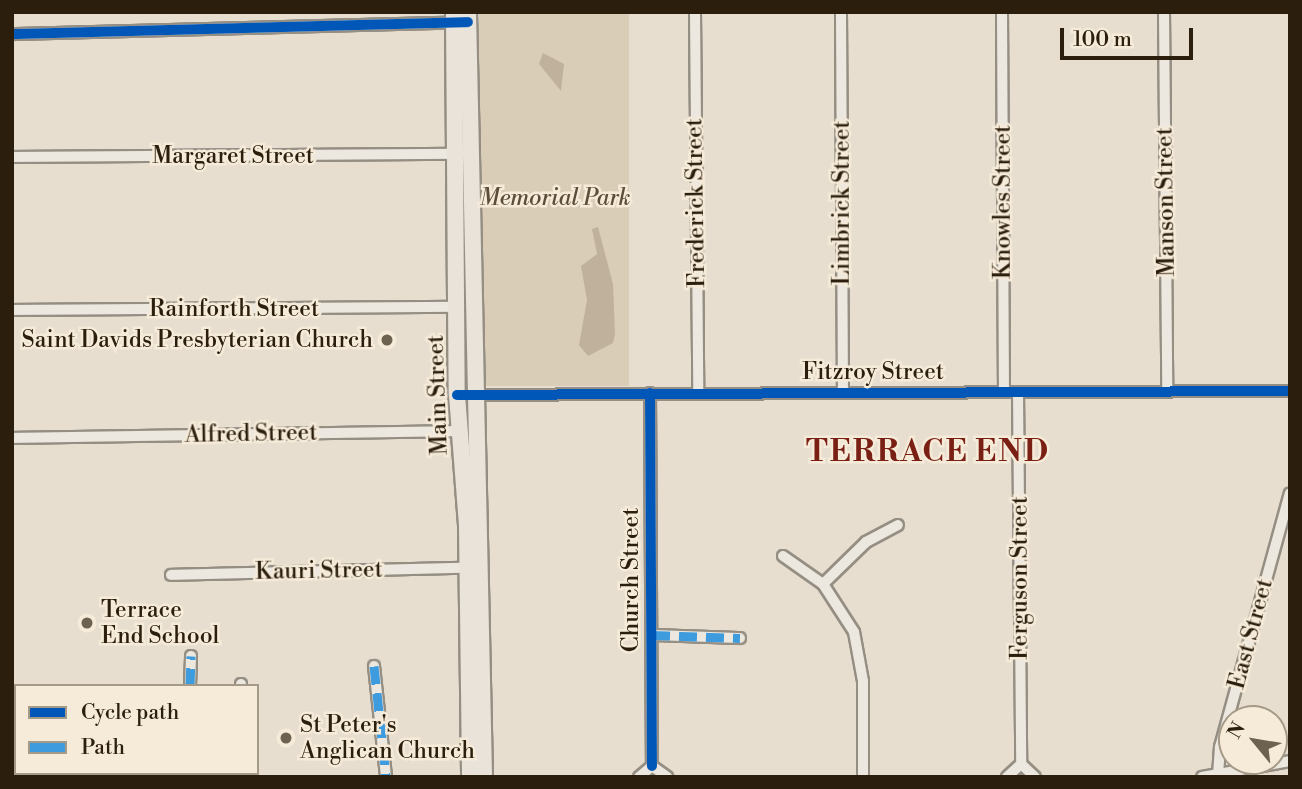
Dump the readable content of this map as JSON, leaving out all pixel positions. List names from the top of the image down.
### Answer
{
  "streets": {
    "highway": ["Main Street"],
    "street": [
      "Margaret Street",
      "Knowles Street",
      "Manson Street",
      "Frederick Street",
      "Limbrick Street",
      "Rainforth Street",
      "Fitzroy Street",
      "Alfred Street",
      "Kauri Street",
      "Ferguson Street",
      "Church Street",
      "East Street"
    ]
  },
  "crossings": [
    ["Margaret Street", "Main Street"],
    ["Knowles Street", "Fitzroy Street"],
    ["Manson Street", "Fitzroy Street"],
    ["Frederick Street", "Fitzroy Street"],
    ["Limbrick Street", "Fitzroy Street"],
    ["Rainforth Street", "Main Street"],
    ["Fitzroy Street", "Main Street"],
    ["Fitzroy Street", "Ferguson Street"],
    ["Fitzroy Street", "Church Street"],
    ["Main Street", "Alfred Street"],
    ["Main Street", "Kauri Street"]
  ],
  "districts": ["TERRACE END"],
  "parks": ["Memorial Park"],
  "places": ["Saint Davids Presbyterian Church", "Terrace End School", "St Peter's Anglican Church"],
  "legend": ["Cycle path", "Path"],
  "scale_bar": "100 m",
  "north": "top left"
}
